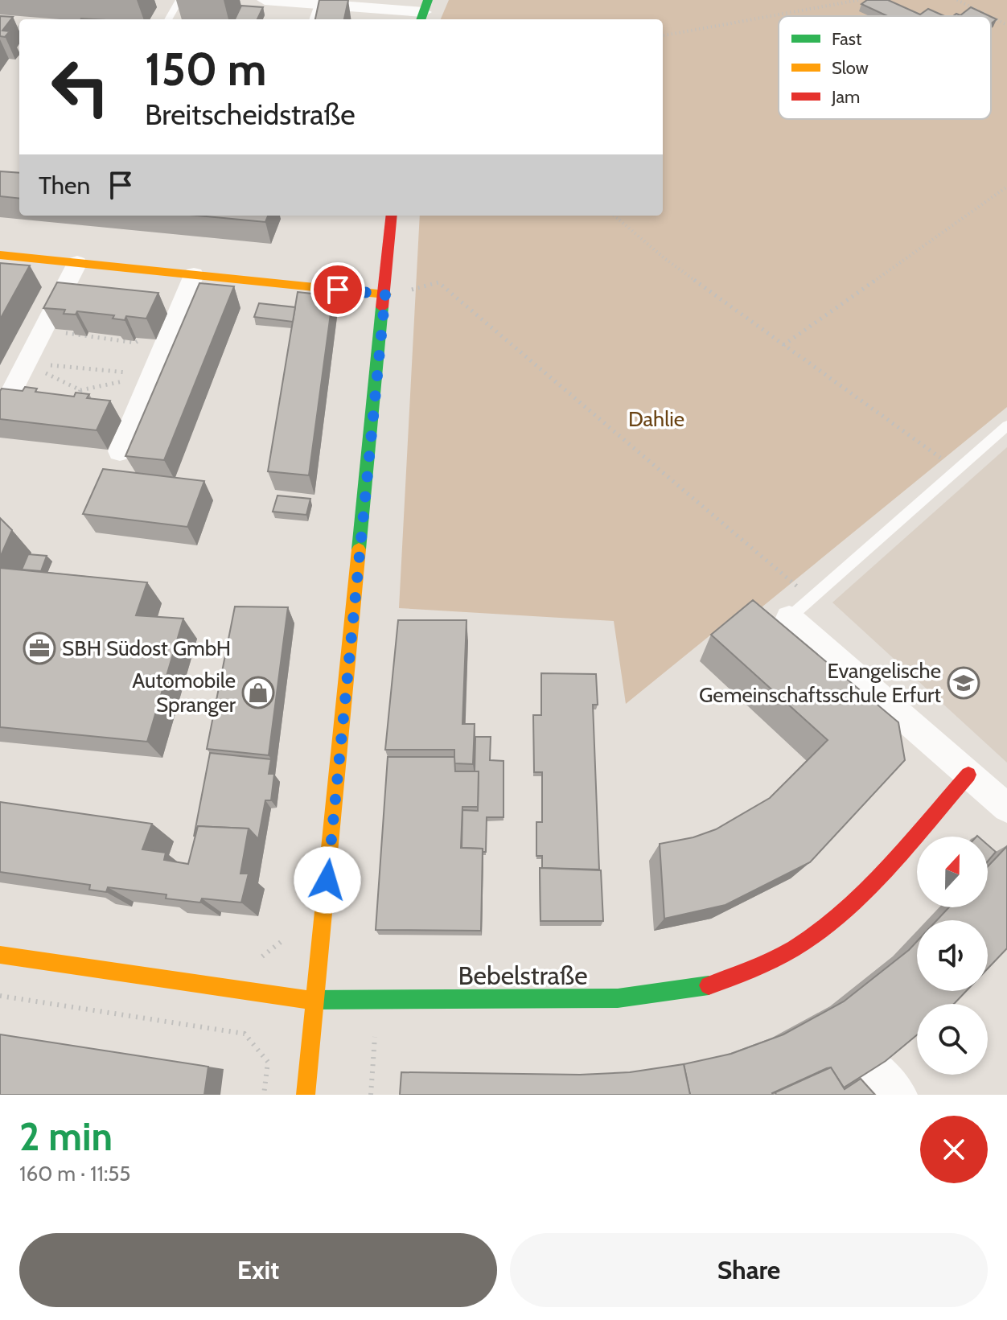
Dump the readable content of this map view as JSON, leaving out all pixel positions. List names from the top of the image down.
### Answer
{
  "streets": {
    "street": ["Bebelstraße"]
  },
  "parks": ["Dahlie"],
  "places": {
    "office": ["SBH Südost GmbH"],
    "school or university": ["Evangelische Gemeinschaftsschule Erfurt"],
    "shop": ["Automobile Spranger"]
  },
  "legend": ["Fast", "Slow", "Jam"],
  "north": "top",
  "page": {
    "turn": ["150 m", "Breitscheidstraße"],
    "then": "Then",
    "heading": ["2 min", "160 m · 11:55"],
    "buttons": ["Exit", "Share"]
  }
}
